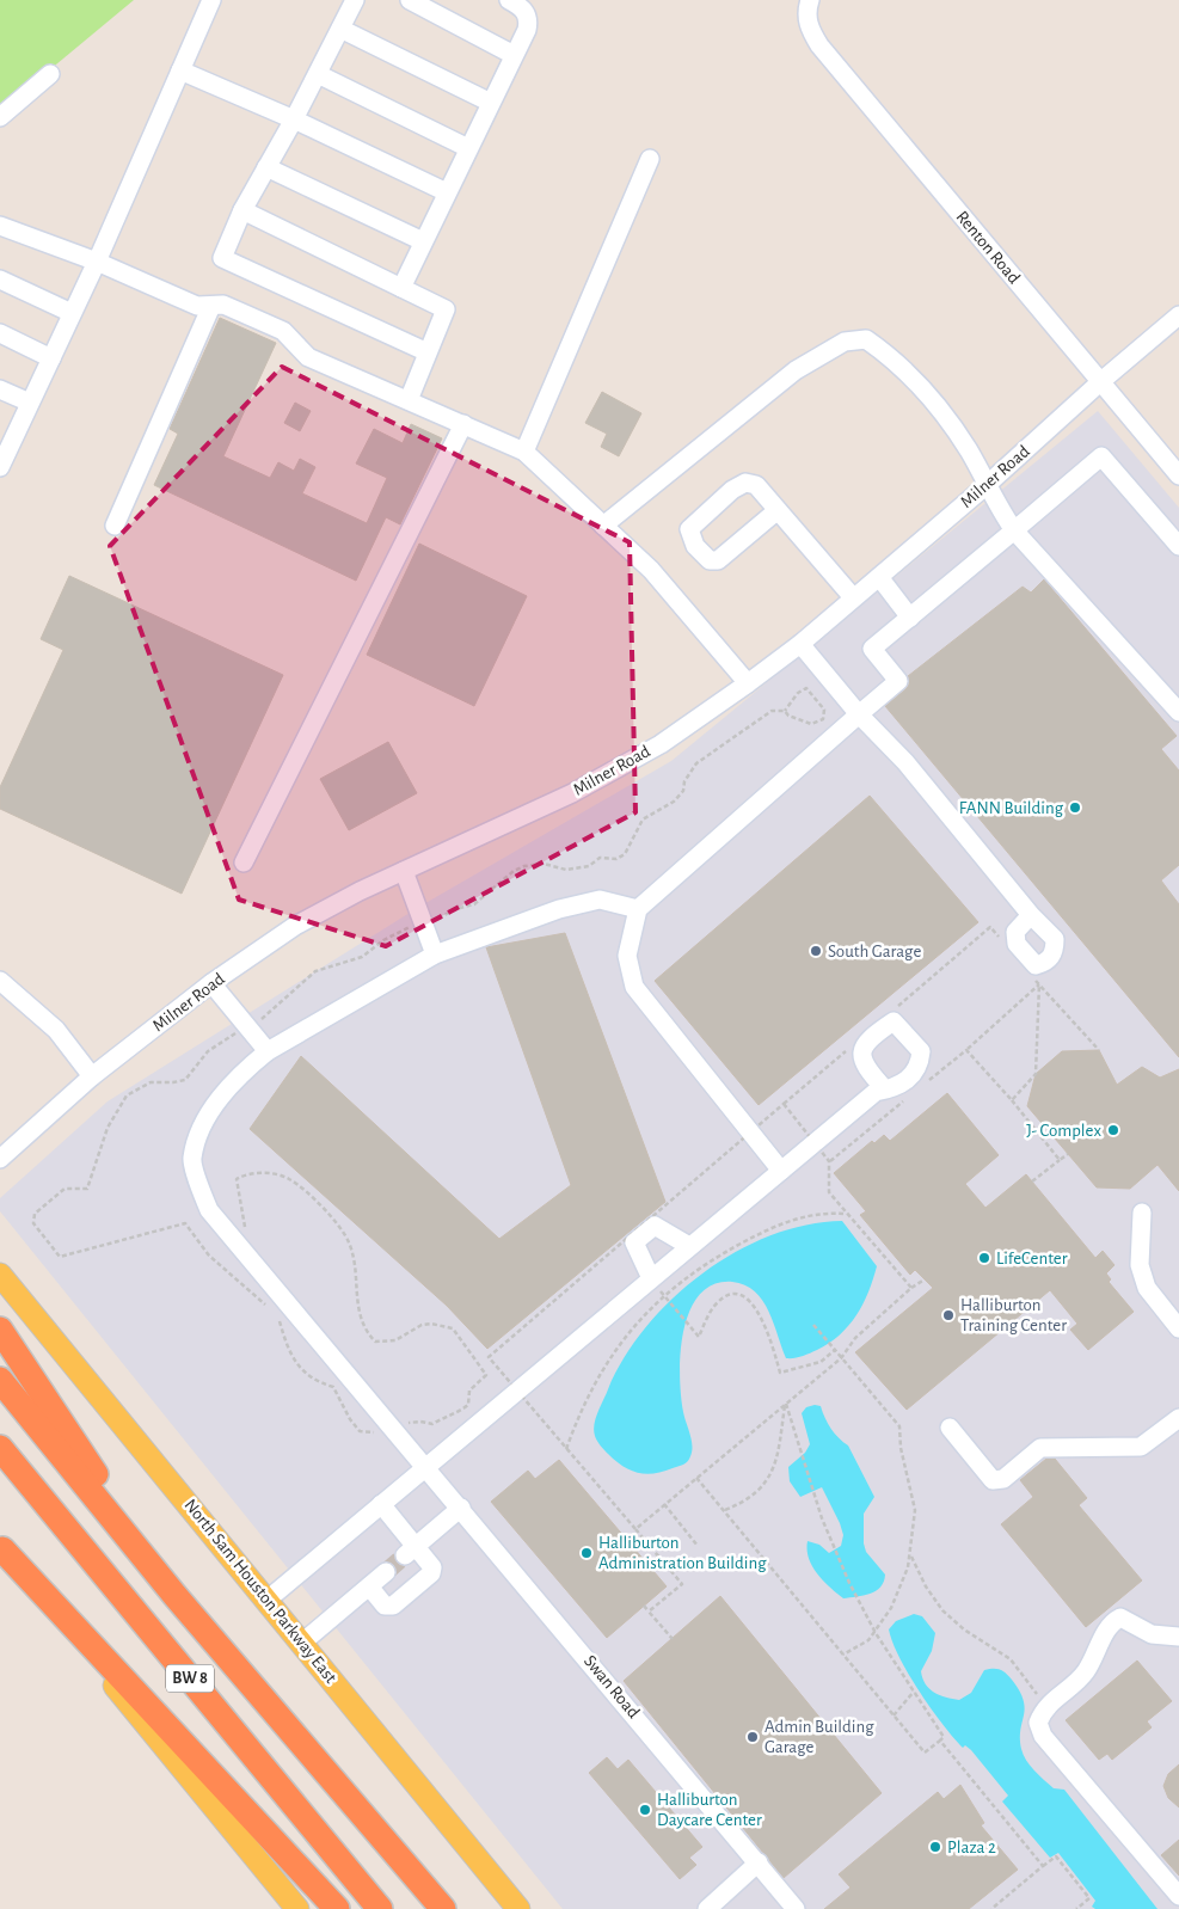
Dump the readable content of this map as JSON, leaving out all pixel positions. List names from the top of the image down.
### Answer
{
  "streets": {
    "highway": ["BW 8"],
    "main road": ["North Sam Houston Parkway East"],
    "street": ["Renton Road", "Milner Road", "Swan Road"]
  },
  "crossings": [
    ["Renton Road", "Milner Road"]
  ],
  "places": [
    "FANN Building",
    "South Garage",
    "J- Complex",
    "LifeCenter",
    "Halliburton Training Center",
    "Halliburton Administration Building",
    "Admin Building Garage",
    "Halliburton Daycare Center",
    "Plaza 2"
  ]
}
